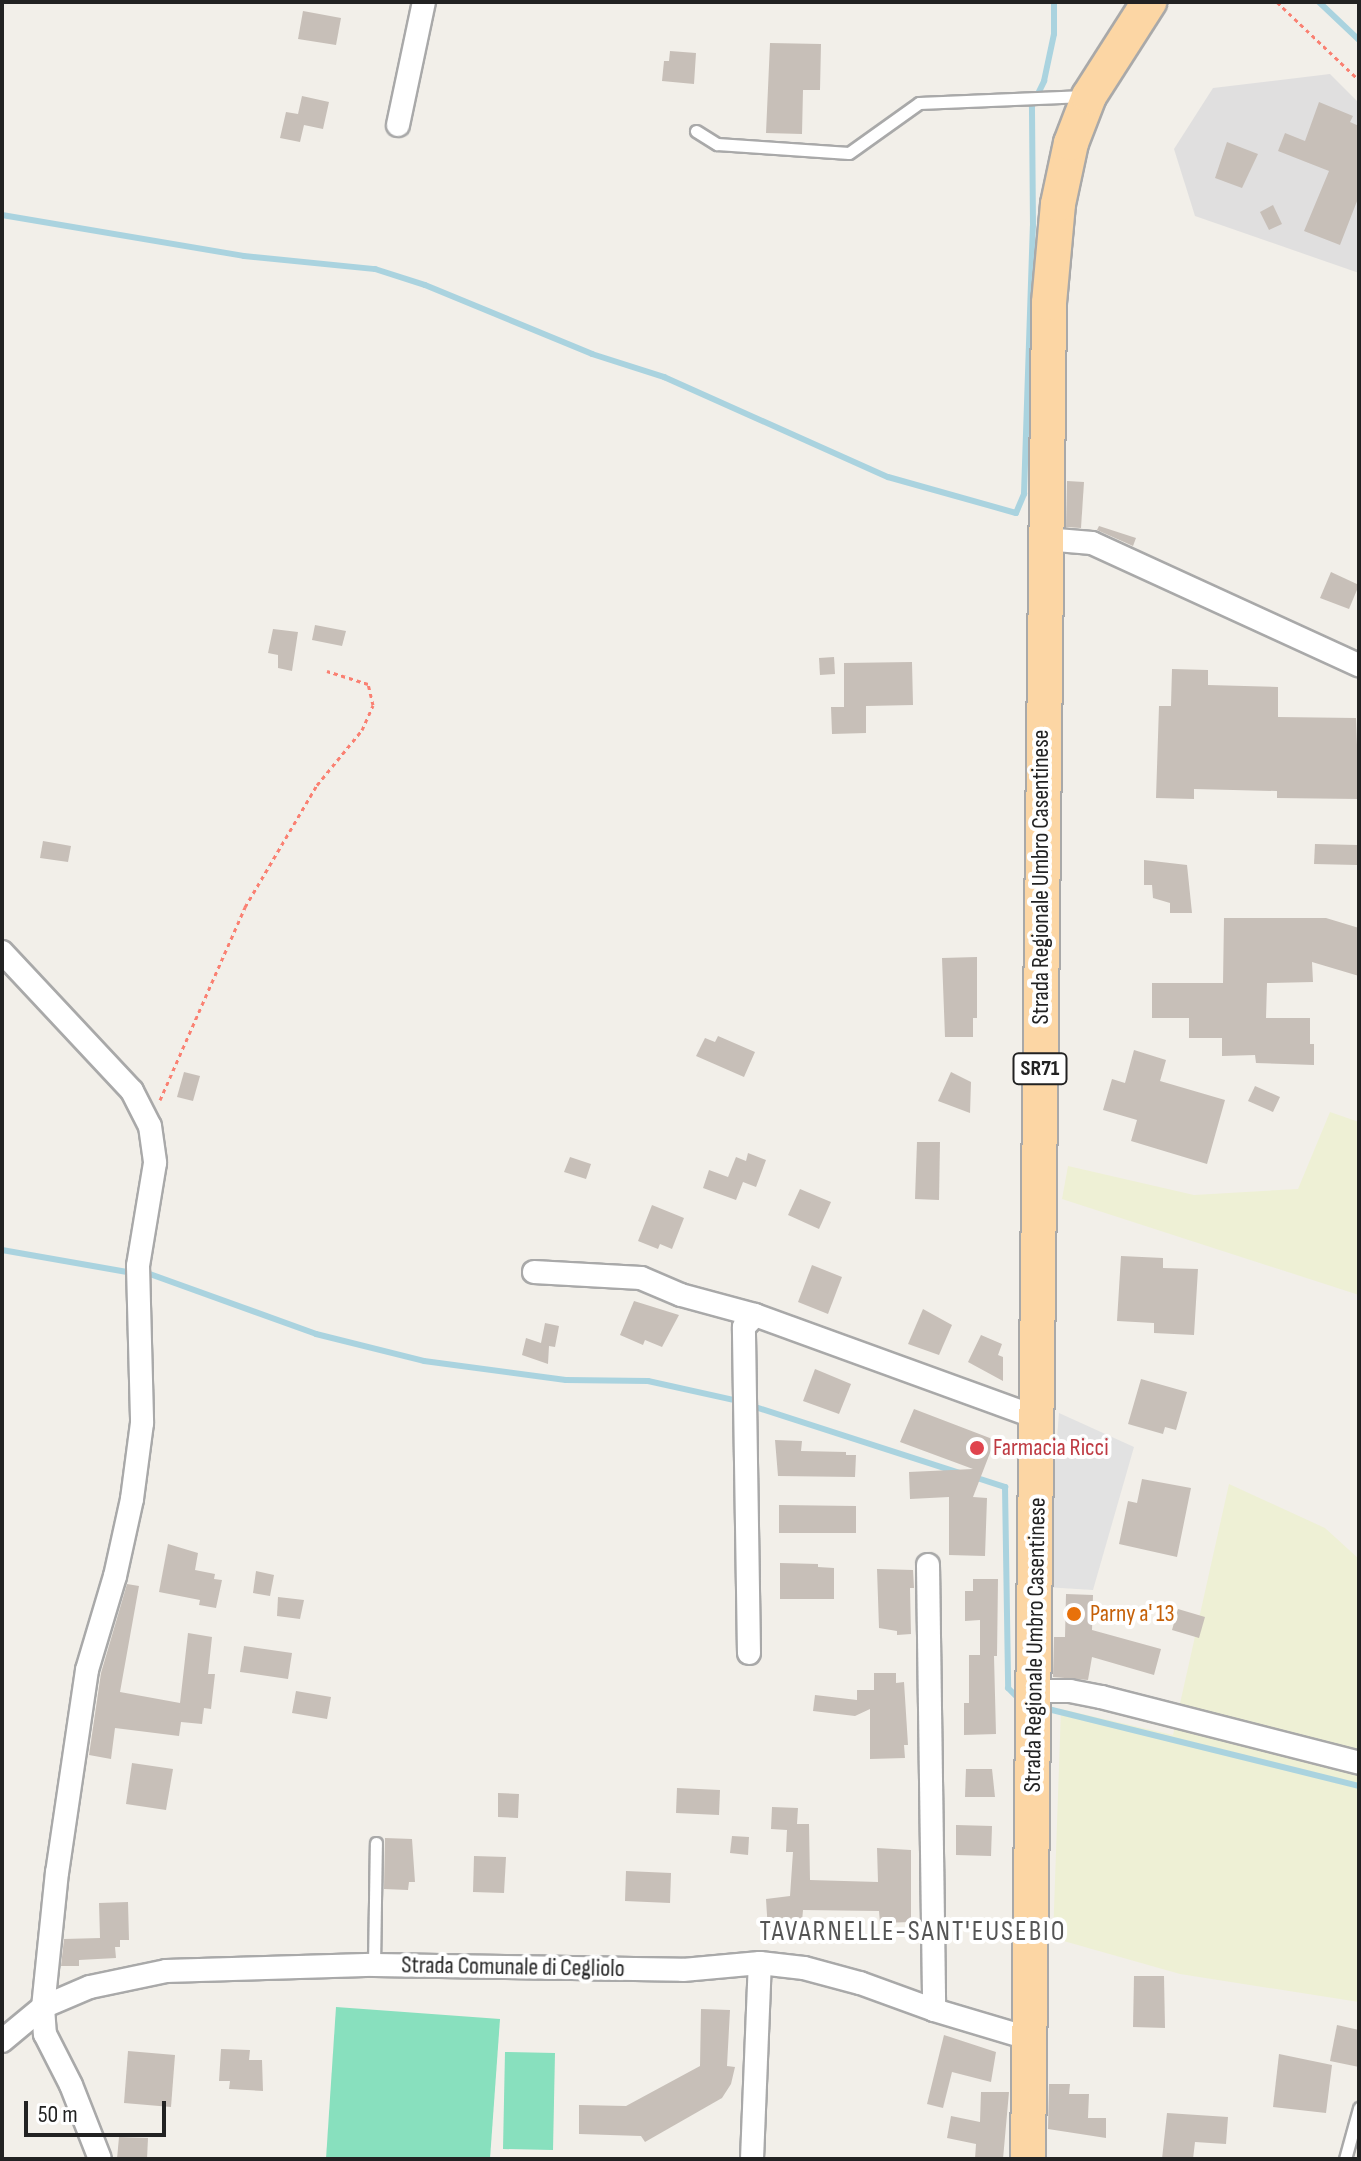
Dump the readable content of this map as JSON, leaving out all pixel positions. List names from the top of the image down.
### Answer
{
  "streets": {
    "main road": ["Strada Regionale Umbro Casentinese", "SR71"],
    "street": ["Strada Comunale di Cegliolo"]
  },
  "crossings": [
    ["Strada Regionale Umbro Casentinese", "Strada Comunale di Cegliolo"]
  ],
  "districts": ["TAVARNELLE-SANT'EUSEBIO"],
  "places": ["Farmacia Ricci", "Parny a' 13"],
  "scale_bar": "50 m"
}
